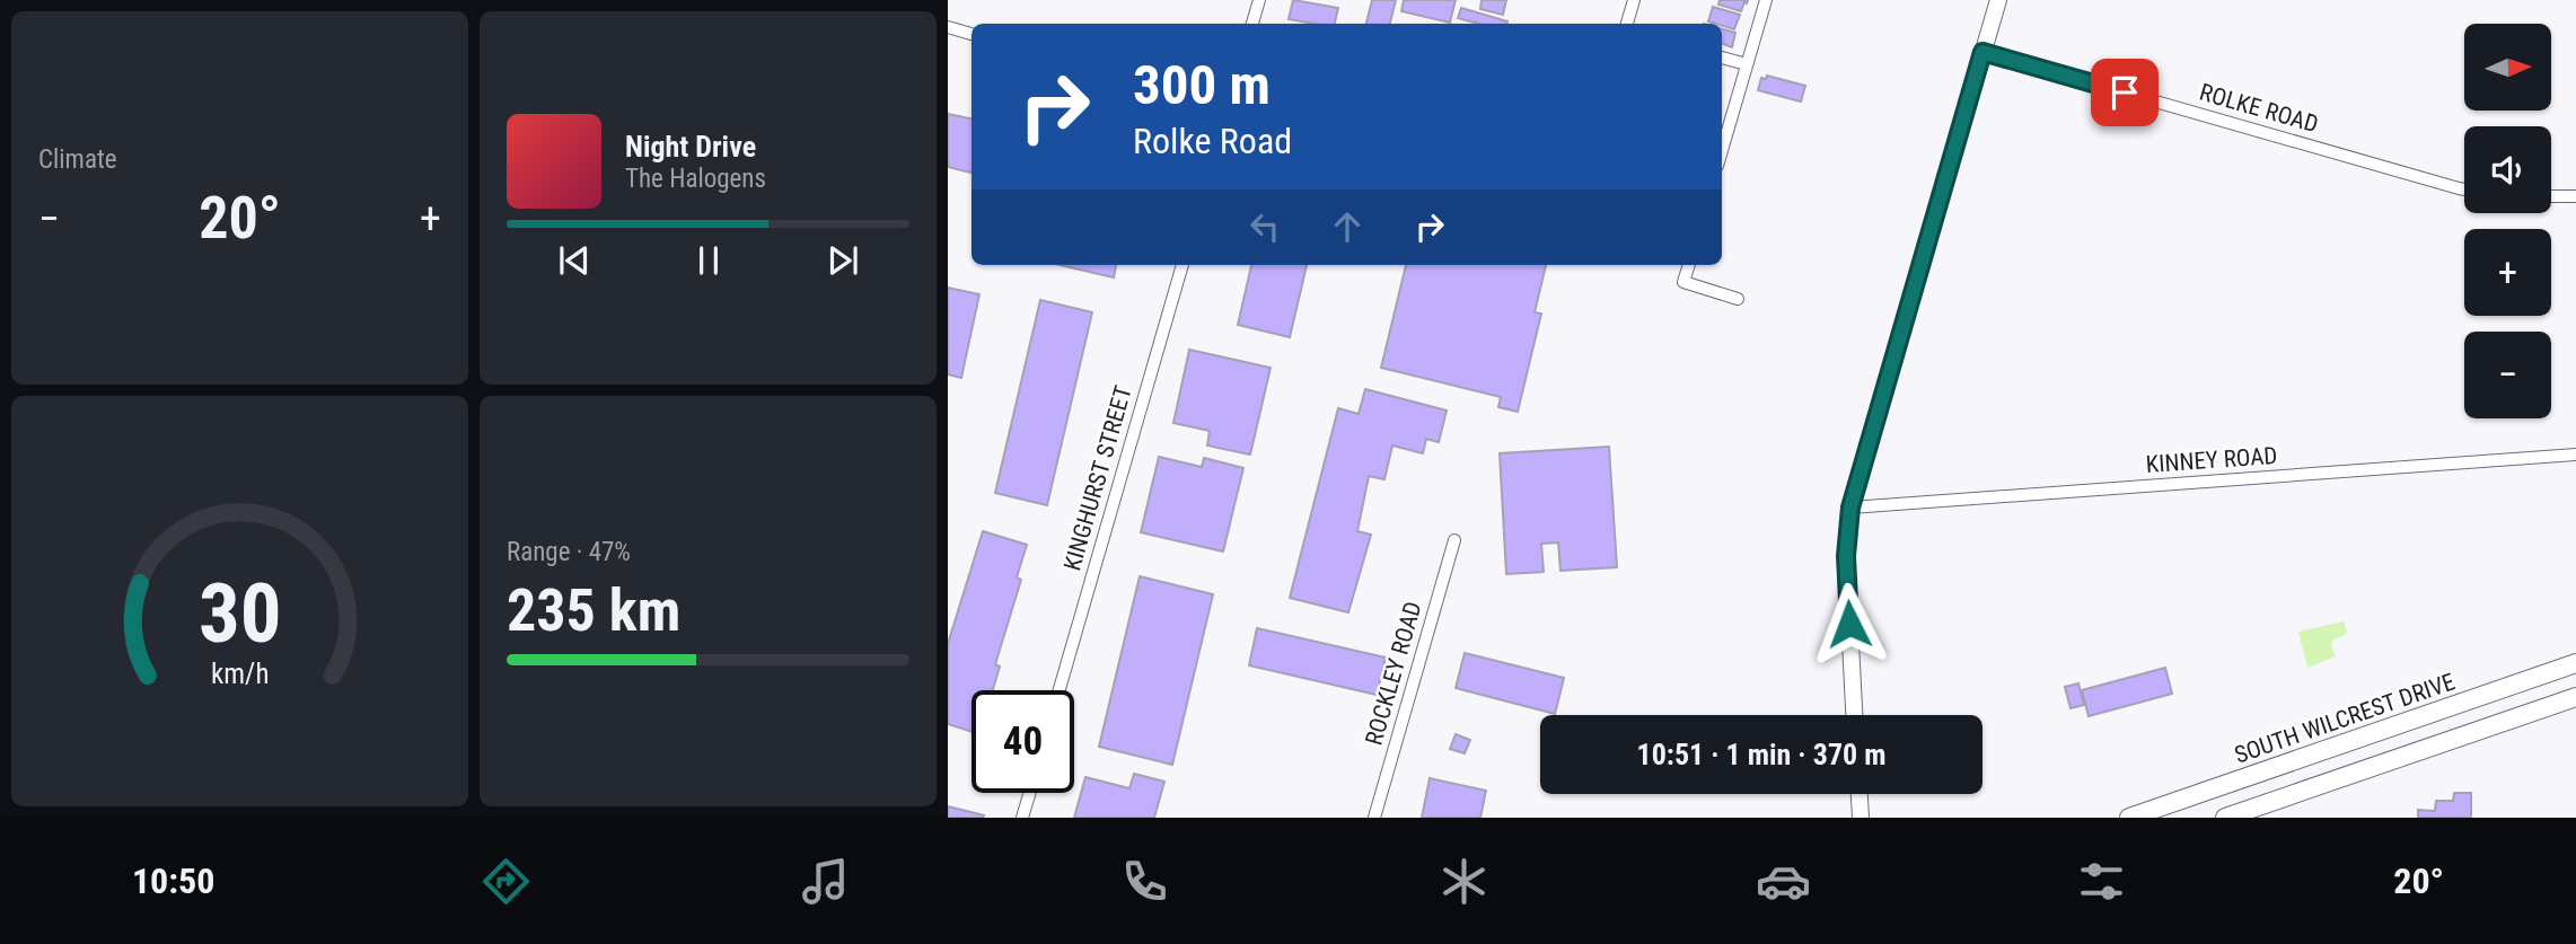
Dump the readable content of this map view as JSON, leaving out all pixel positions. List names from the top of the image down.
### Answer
{
  "streets": {
    "main road": ["SOUTH WILCREST DRIVE"],
    "street": [
      "ROLKE ROAD",
      "KINNEY ROAD",
      "KINGHURST STREET",
      "ROCKLEY ROAD"
    ]
  },
  "north": "right",
  "page": {
    "tile": [
      "Climate",
      ["Range · 47%", "235 km"]
    ],
    "map_buttons": ["+", "−"],
    "turn": ["300 m", "Rolke Road"],
    "song": ["Night Drive", "The Halogens"],
    "heat": ["−", "20°", "+"],
    "limit": "40",
    "trip": "10:51 · 1 min · 370 m",
    "tabs": ["10:50", "20°"],
    "gauge": ["30", "km/h"]
  }
}
